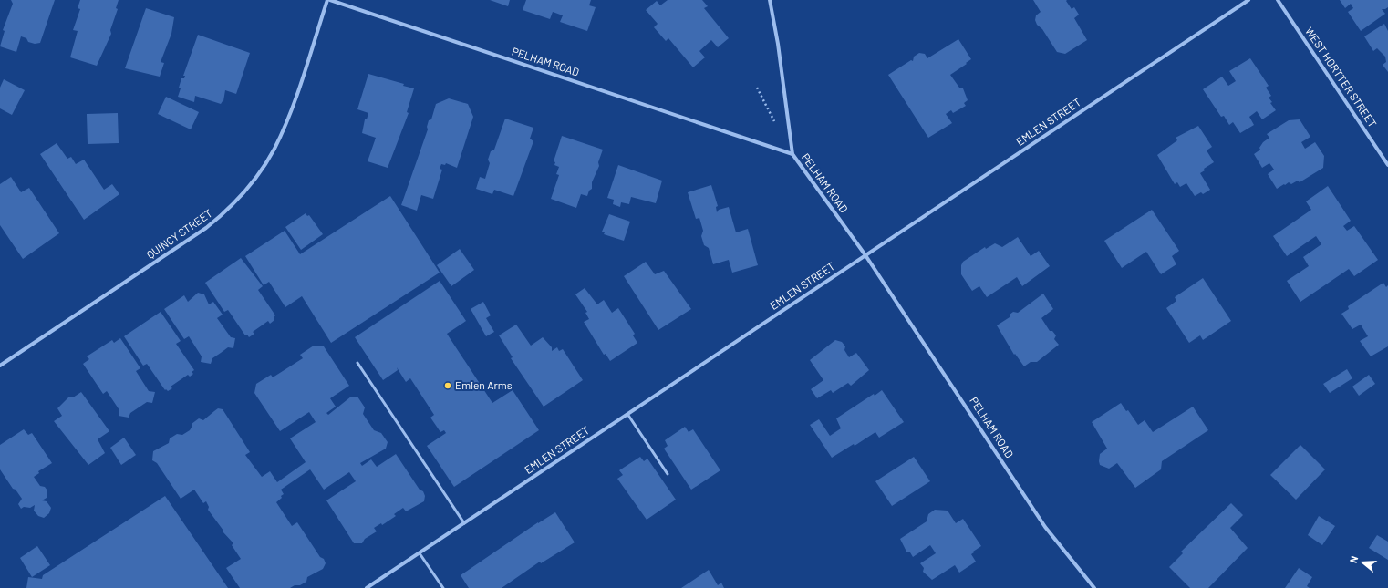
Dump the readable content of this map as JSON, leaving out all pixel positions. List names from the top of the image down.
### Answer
{
  "streets": {
    "street": [
      "PELHAM ROAD",
      "WEST HORTTER STREET",
      "EMLEN STREET",
      "QUINCY STREET"
    ]
  },
  "crossings": [
    ["PELHAM ROAD", "EMLEN STREET"],
    ["PELHAM ROAD", "QUINCY STREET"]
  ],
  "places": ["Emlen Arms"],
  "north": "left"
}
